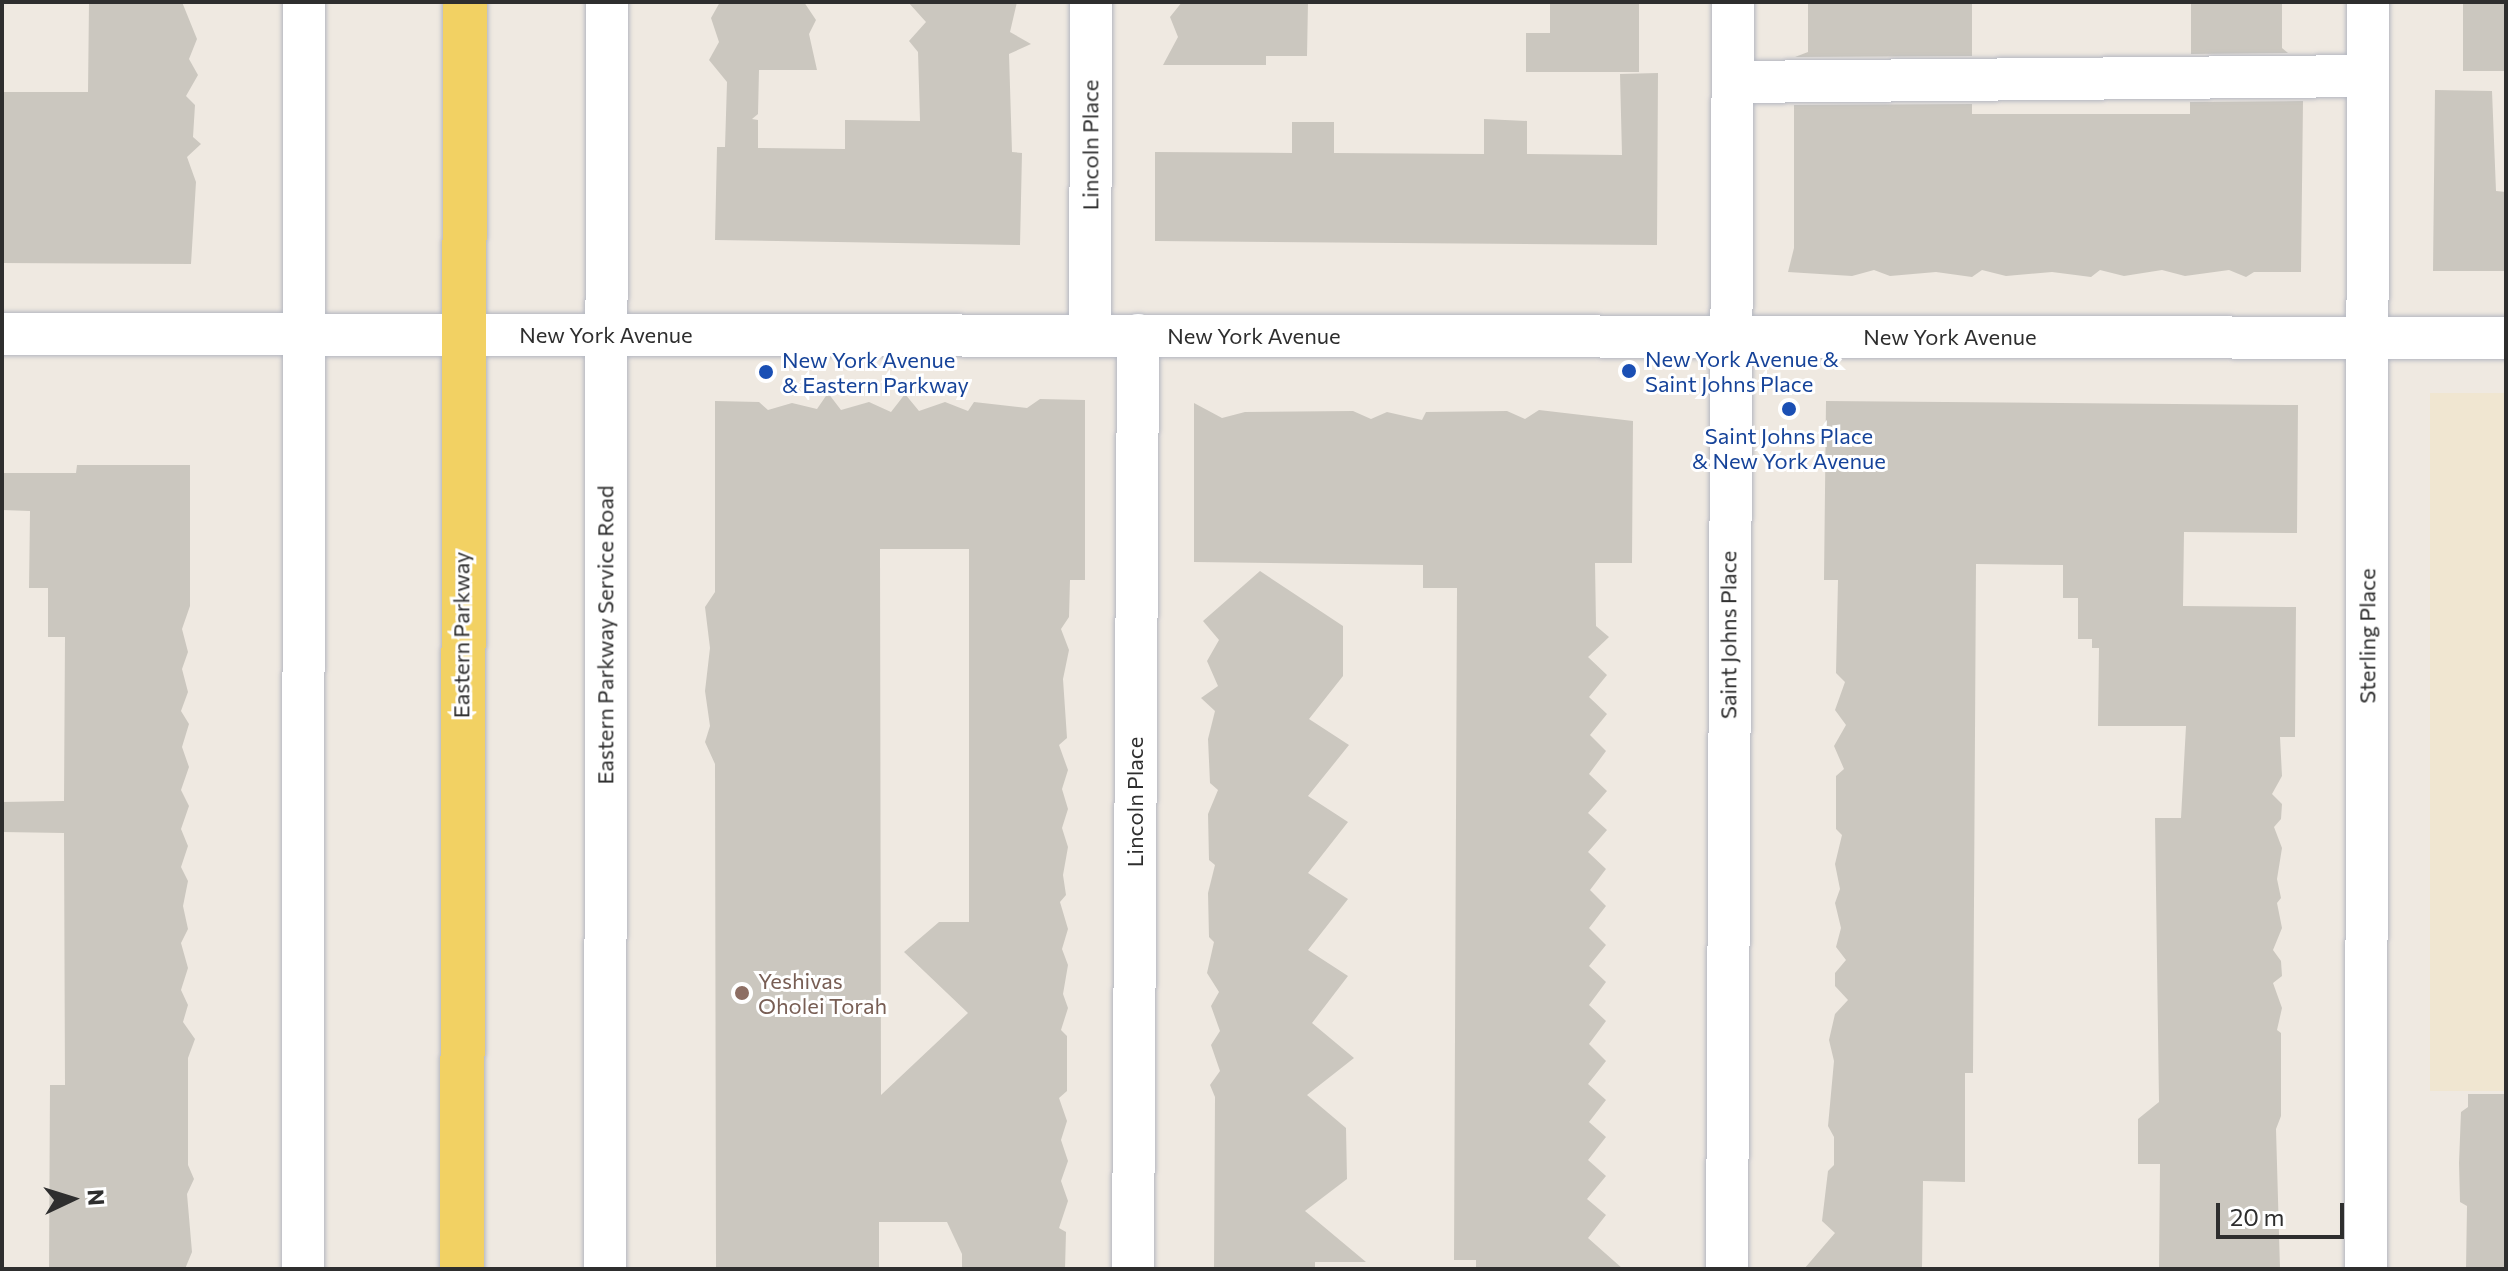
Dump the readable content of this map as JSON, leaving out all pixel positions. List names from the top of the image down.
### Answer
{
  "streets": {
    "main road": ["Eastern Parkway"],
    "street": [
      "Lincoln Place",
      "New York Avenue",
      "Eastern Parkway Service Road",
      "Saint Johns Place",
      "Sterling Place"
    ]
  },
  "crossings": [
    ["Lincoln Place", "New York Avenue"],
    ["New York Avenue", "Eastern Parkway"],
    ["New York Avenue", "Eastern Parkway Service Road"],
    ["New York Avenue", "Saint Johns Place"],
    ["New York Avenue", "Sterling Place"]
  ],
  "places": [
    "New York Avenue & Saint Johns Place",
    "New York Avenue & Eastern Parkway",
    "Saint Johns Place & New York Avenue",
    "Yeshivas Oholei Torah"
  ],
  "scale_bar": "20 m",
  "north": "right"
}
